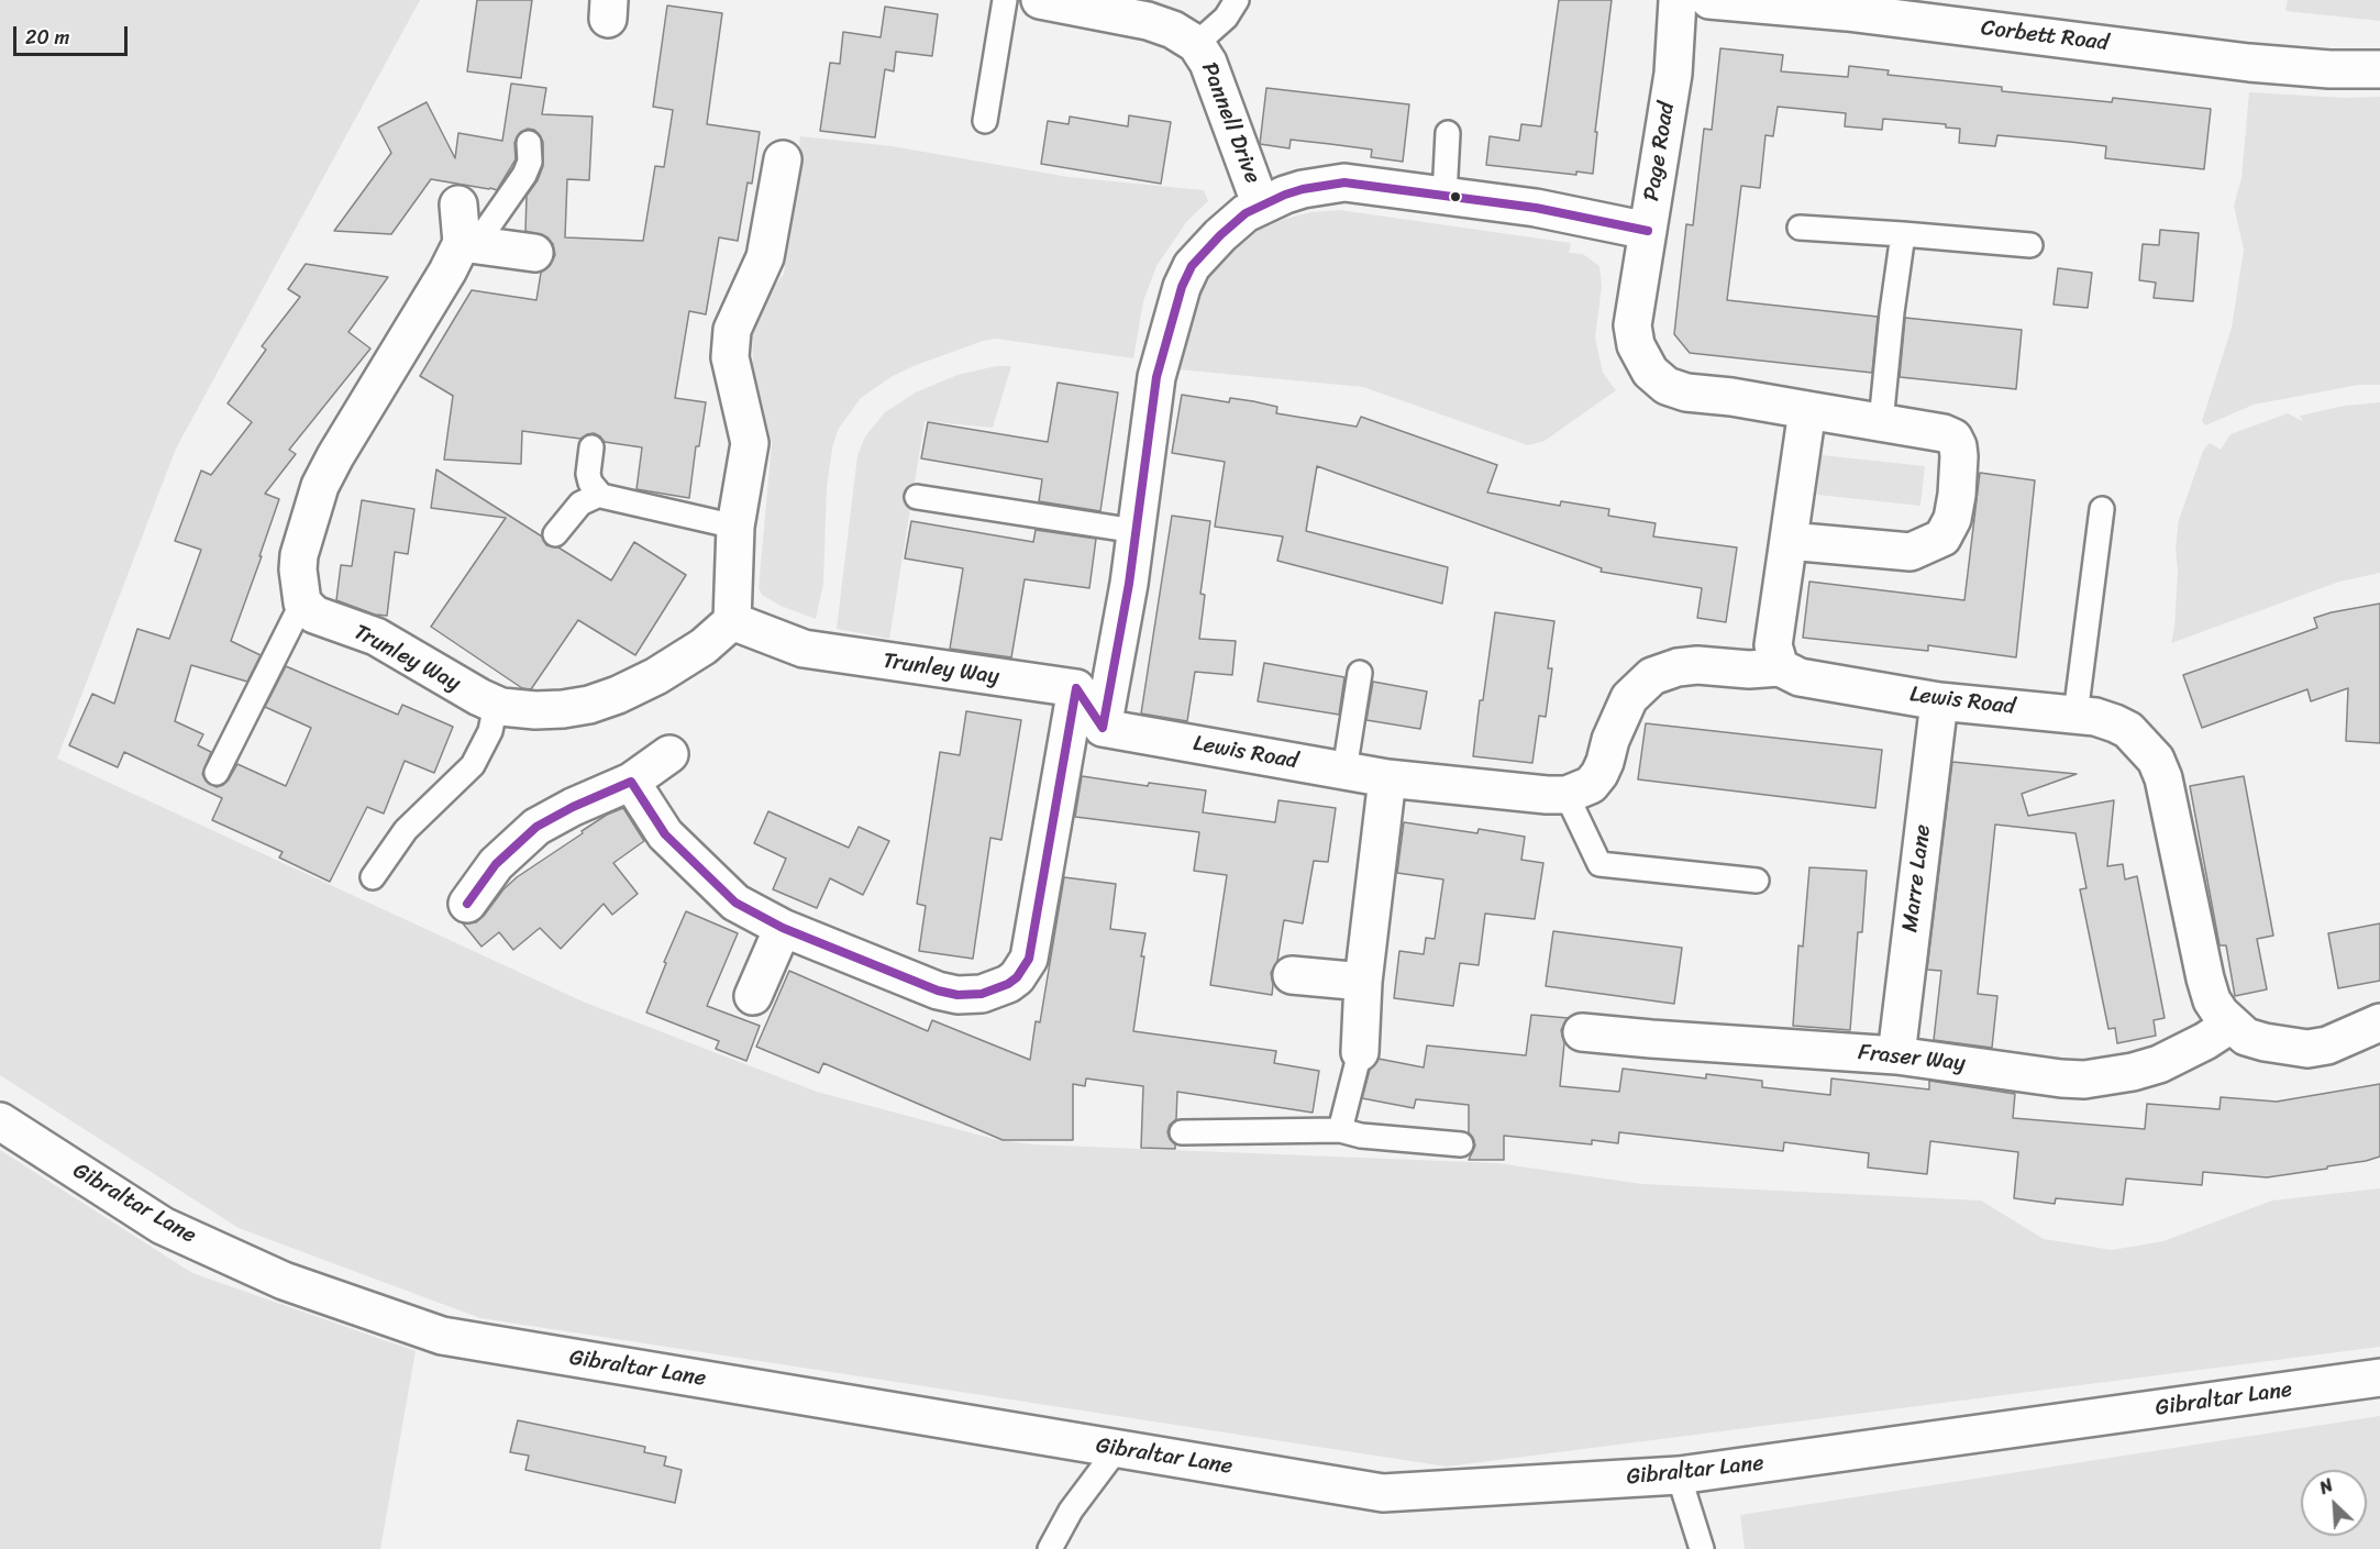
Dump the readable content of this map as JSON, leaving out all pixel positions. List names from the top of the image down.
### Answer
{
  "streets": {
    "street": [
      "Corbett Road",
      "Pannell Drive",
      "Page Road",
      "Trunley Way",
      "Lewis Road",
      "Marre Lane",
      "Fraser Way",
      "Gibraltar Lane"
    ]
  },
  "crossings": [
    ["Lewis Road", "Marre Lane"],
    ["Lewis Road", "Fraser Way"],
    ["Marre Lane", "Fraser Way"]
  ],
  "scale_bar": "20 m",
  "north": "top left"
}
